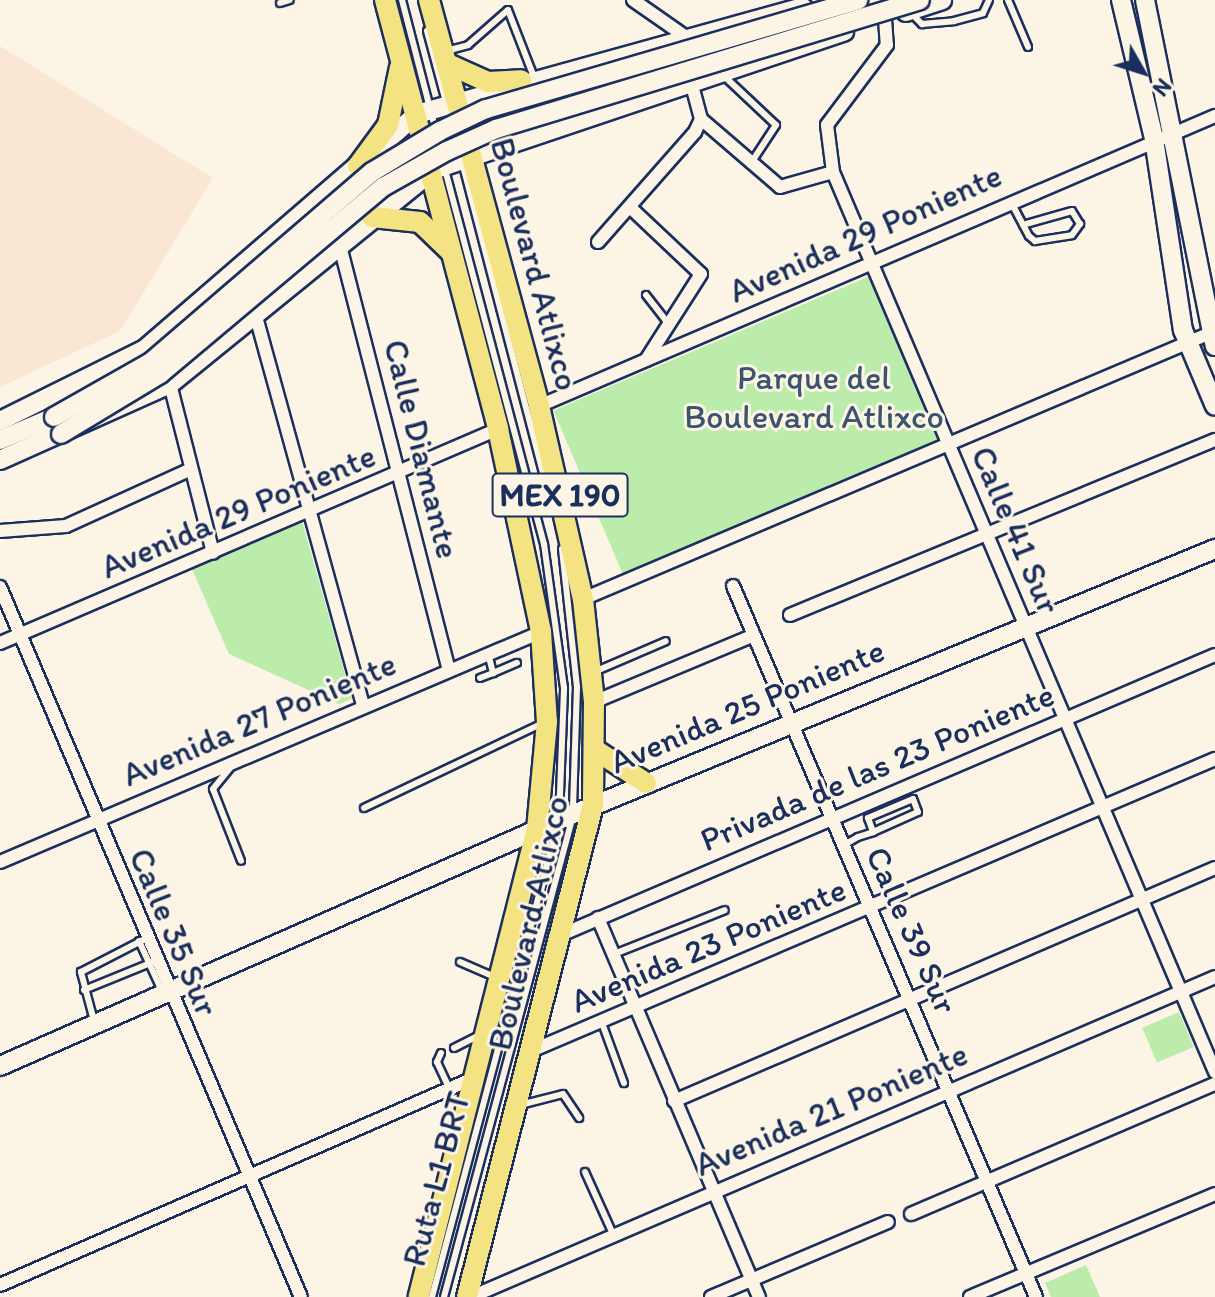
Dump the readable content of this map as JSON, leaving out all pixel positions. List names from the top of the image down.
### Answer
{
  "streets": {
    "main road": ["Boulevard Atlixco", "MEX 190", "Avenida 25 Poniente"],
    "street": [
      "Avenida 29 Poniente",
      "Calle Diamante",
      "Calle 41 Sur",
      "Avenida 27 Poniente",
      "Privada de las 23 Poniente",
      "Calle 39 Sur",
      "Calle 35 Sur",
      "Avenida 23 Poniente",
      "Avenida 21 Poniente"
    ],
    "lane": ["Ruta L1 BRT"]
  },
  "crossings": [
    ["Avenida 29 Poniente", "Boulevard Atlixco"],
    ["Avenida 29 Poniente", "Calle Diamante"],
    ["Avenida 29 Poniente", "Calle 41 Sur"],
    ["Avenida 29 Poniente", "Calle 35 Sur"],
    ["Boulevard Atlixco", "Avenida 25 Poniente"],
    ["Boulevard Atlixco", "Avenida 27 Poniente"],
    ["Boulevard Atlixco", "Privada de las 23 Poniente"],
    ["Boulevard Atlixco", "Avenida 23 Poniente"],
    ["Boulevard Atlixco", "Avenida 21 Poniente"],
    ["Boulevard Atlixco", "Ruta L1 BRT"],
    ["Calle Diamante", "Avenida 27 Poniente"],
    ["Calle 41 Sur", "Avenida 25 Poniente"],
    ["Calle 41 Sur", "Privada de las 23 Poniente"],
    ["Calle 41 Sur", "Avenida 23 Poniente"],
    ["Calle 41 Sur", "Avenida 21 Poniente"],
    ["Avenida 25 Poniente", "Calle 39 Sur"],
    ["Avenida 25 Poniente", "Calle 35 Sur"],
    ["Avenida 25 Poniente", "Ruta L1 BRT"],
    ["Avenida 27 Poniente", "Calle 35 Sur"],
    ["Privada de las 23 Poniente", "Calle 39 Sur"],
    ["Calle 39 Sur", "Avenida 23 Poniente"],
    ["Calle 39 Sur", "Avenida 21 Poniente"]
  ],
  "parks": ["Parque del Boulevard Atlixco"],
  "north": "bottom right"
}
